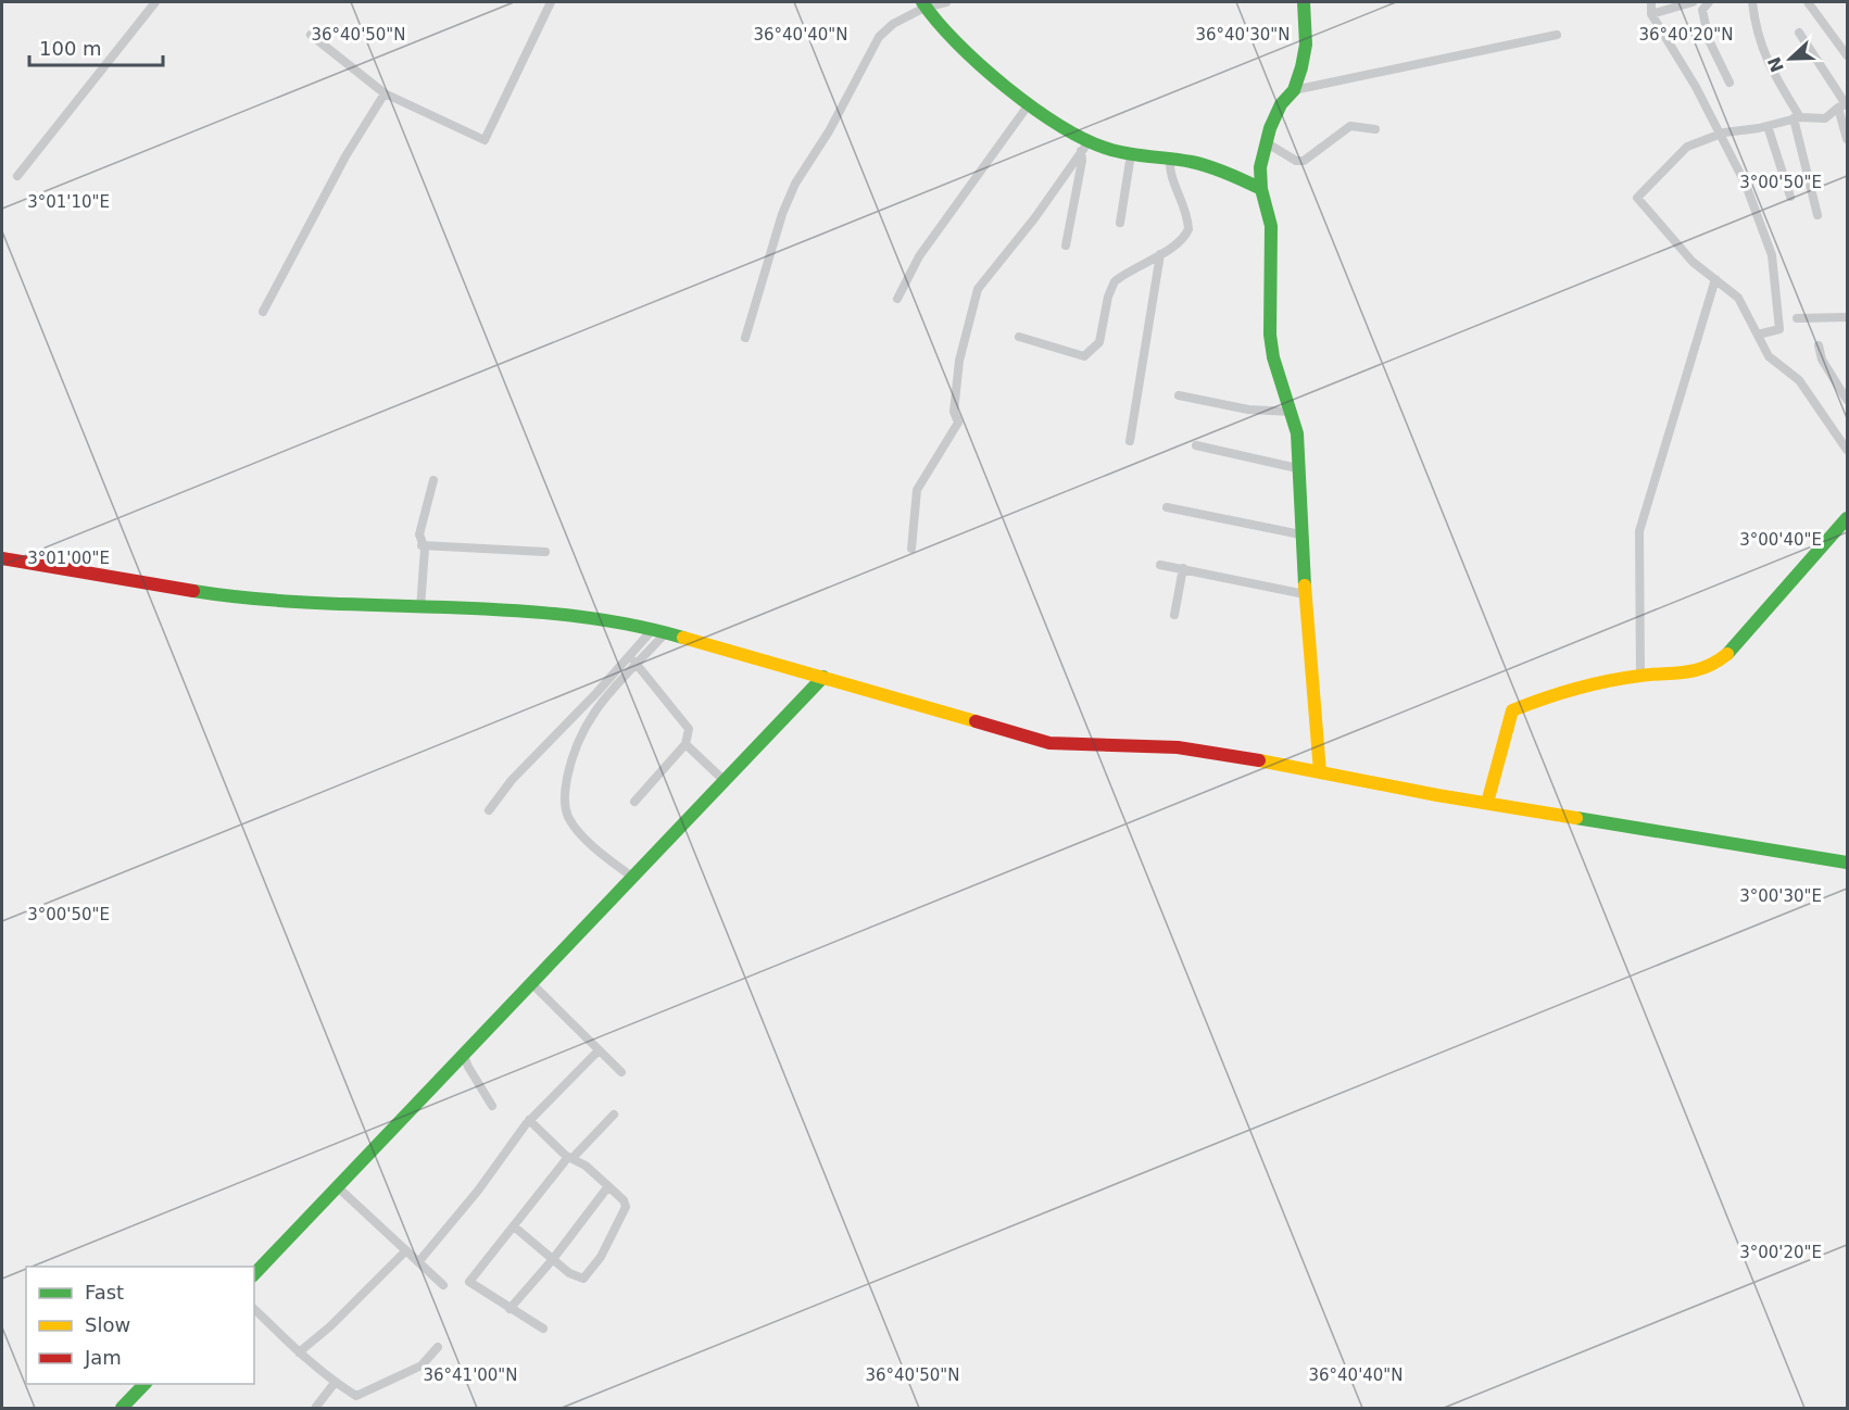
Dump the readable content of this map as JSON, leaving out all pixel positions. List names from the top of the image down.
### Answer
{
  "legend": ["Fast", "Slow", "Jam"],
  "scale_bar": "100 m",
  "north": "left",
  "coordinates": [
    "36°40'50\"N",
    "36°40'30\"N",
    "36°40'40\"N",
    "36°40'20\"N",
    "3°00'50\"E",
    "3°01'10\"E",
    "3°00'40\"E",
    "3°01'00\"E",
    "3°00'30\"E",
    "3°00'20\"E",
    "36°41'00\"N"
  ]
}
